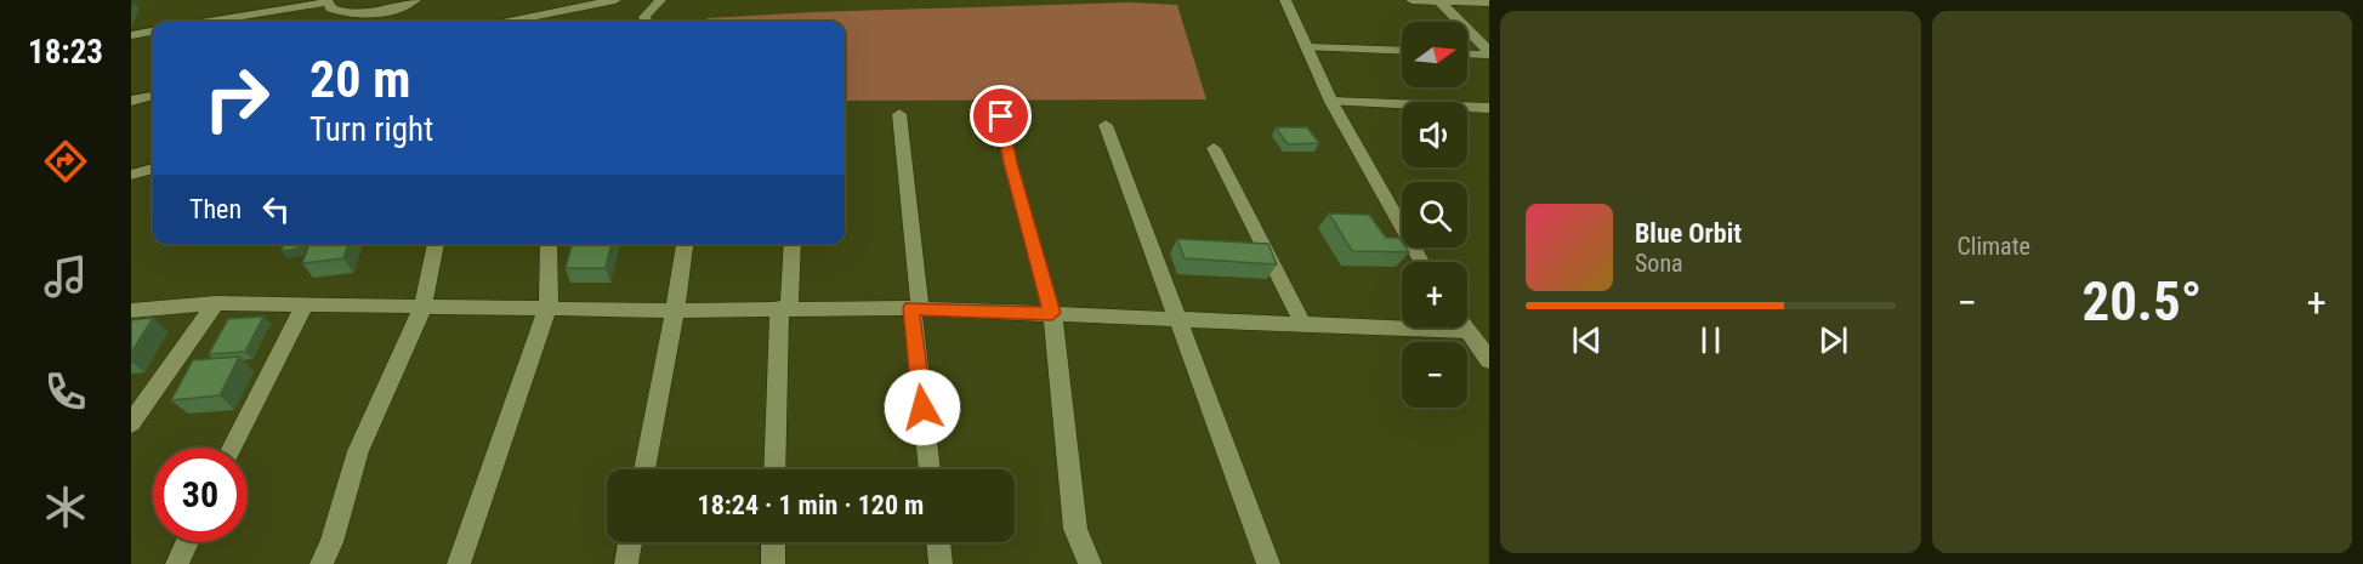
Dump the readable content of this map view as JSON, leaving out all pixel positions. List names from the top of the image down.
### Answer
{
  "north": "right",
  "page": {
    "tabs": "18:23",
    "tile": "Climate",
    "map_buttons": ["+", "−"],
    "turn": ["20 m", "Turn right"],
    "then": "Then",
    "song": ["Blue Orbit", "Sona"],
    "heat": ["−", "20.5°", "+"],
    "limit": "30",
    "trip": "18:24 · 1 min · 120 m"
  }
}
